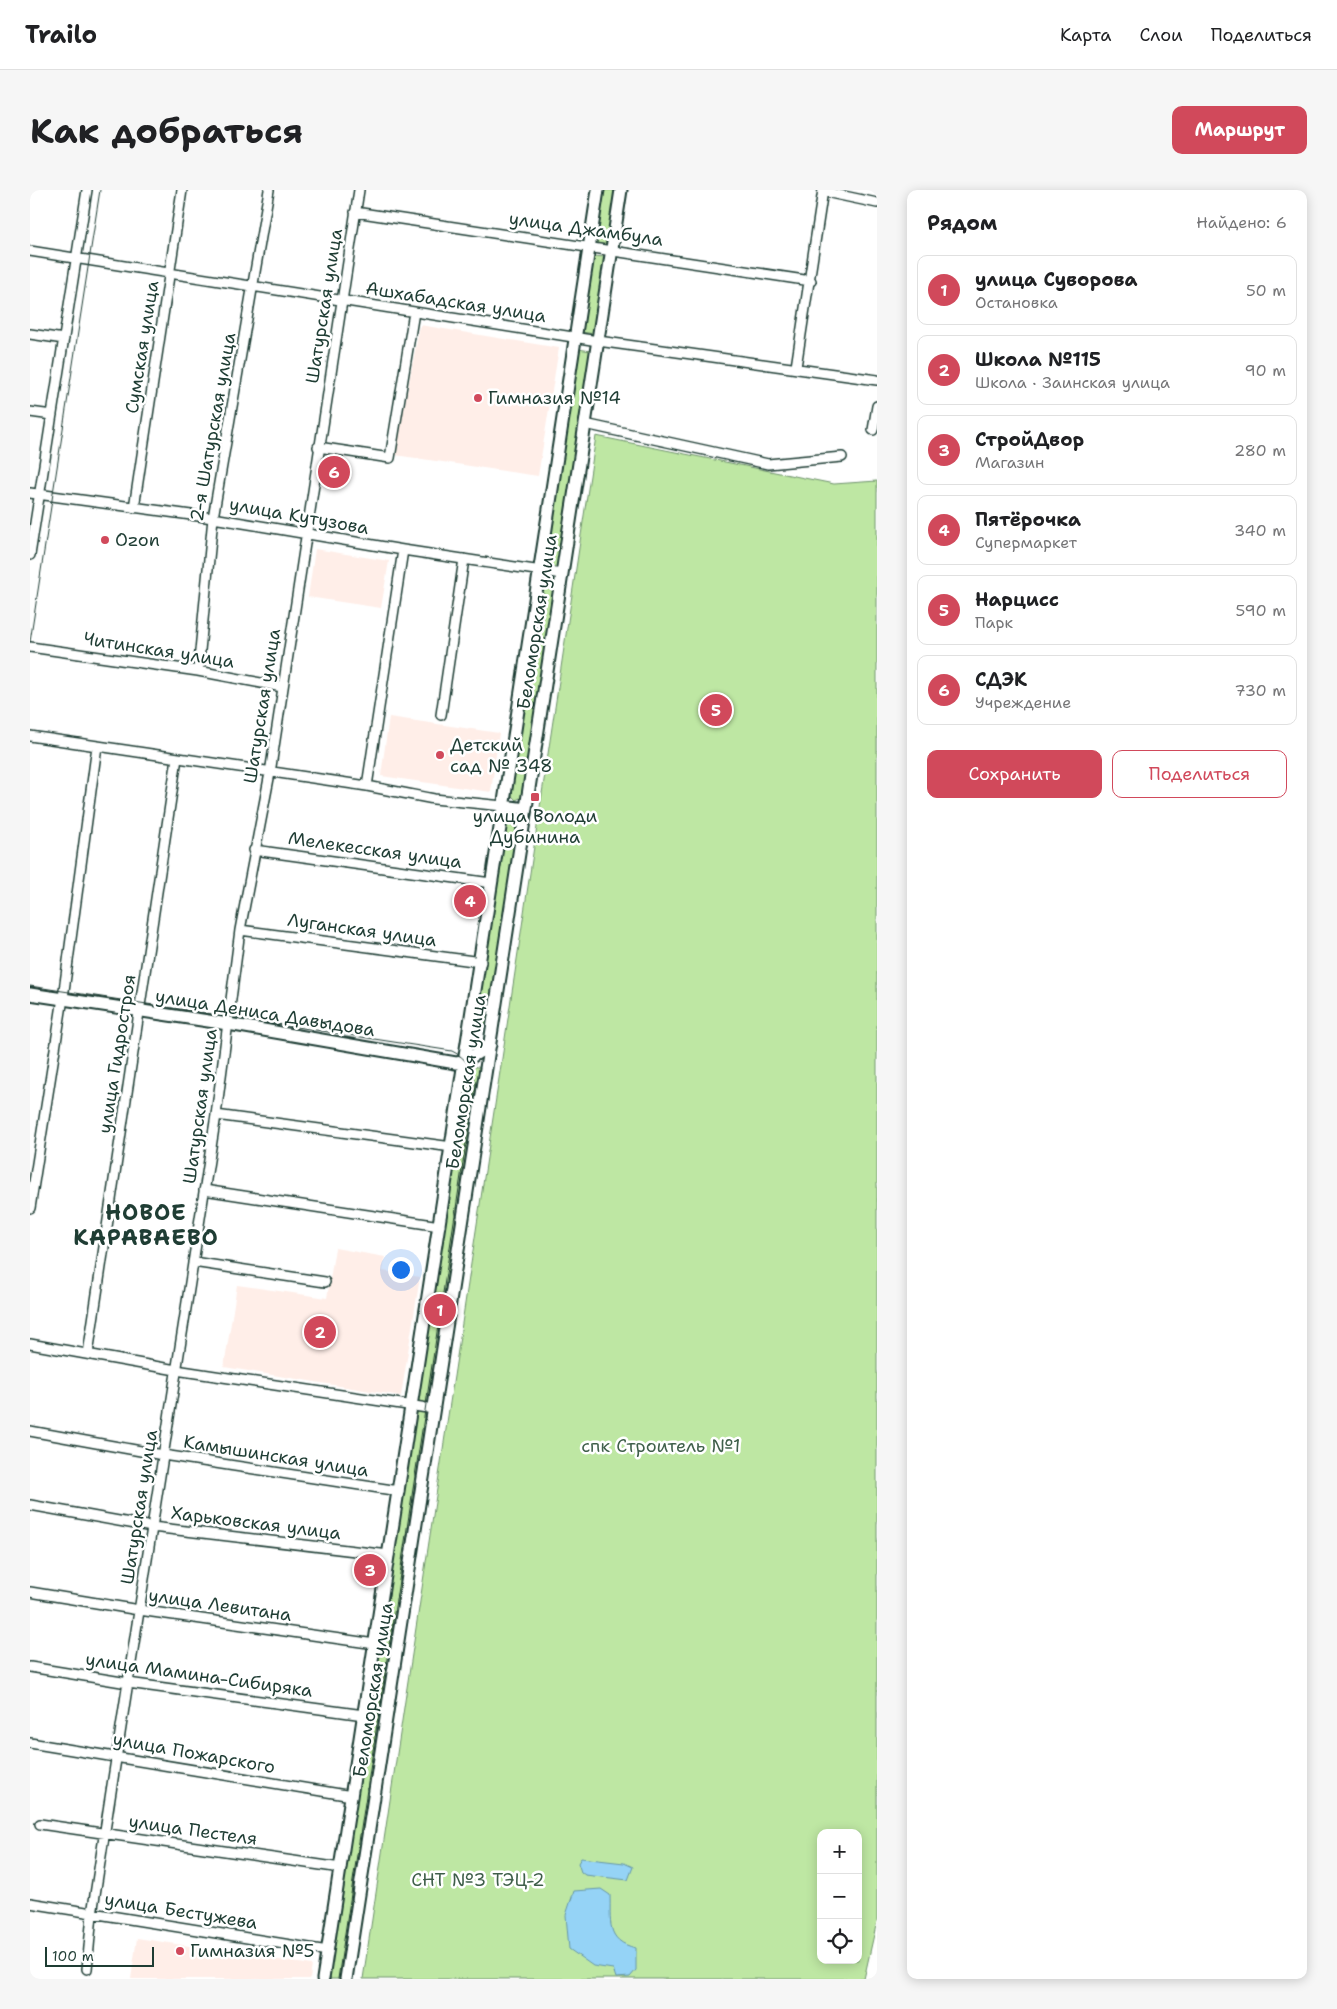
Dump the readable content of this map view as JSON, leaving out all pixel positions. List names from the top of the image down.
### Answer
{
  "streets": {
    "main road": ["Беломорская улица", "улица Дениса Давыдова"],
    "street": [
      "улица Джамбула",
      "Ашхабадская улица",
      "Шатурская улица",
      "Сумская улица",
      "2-я Шатурская улица",
      "улица Кутузова",
      "Читинская улица",
      "Мелекесская улица",
      "Луганская улица",
      "улица Гидростроя",
      "Камышинская улица",
      "Харьковская улица",
      "улица Левитана",
      "улица Мамина-Сибиряка",
      "улица Пожарского",
      "улица Пестеля",
      "улица Бестужева"
    ]
  },
  "crossings": [
    ["улица Джамбула", "Шатурская улица"],
    ["улица Джамбула", "Беломорская улица"],
    ["Ашхабадская улица", "Шатурская улица"],
    ["Ашхабадская улица", "Сумская улица"],
    ["Ашхабадская улица", "2-я Шатурская улица"],
    ["Ашхабадская улица", "Беломорская улица"],
    ["Шатурская улица", "улица Кутузова"],
    ["Шатурская улица", "Читинская улица"],
    ["Шатурская улица", "Мелекесская улица"],
    ["Шатурская улица", "Луганская улица"],
    ["Шатурская улица", "улица Дениса Давыдова"],
    ["Шатурская улица", "Камышинская улица"],
    ["Шатурская улица", "Харьковская улица"],
    ["Шатурская улица", "улица Левитана"],
    ["Шатурская улица", "улица Мамина-Сибиряка"],
    ["Шатурская улица", "улица Пожарского"],
    ["Шатурская улица", "улица Пестеля"],
    ["Шатурская улица", "улица Бестужева"],
    ["Сумская улица", "улица Кутузова"],
    ["2-я Шатурская улица", "улица Кутузова"],
    ["2-я Шатурская улица", "Читинская улица"],
    ["улица Кутузова", "Беломорская улица"],
    ["Беломорская улица", "Мелекесская улица"],
    ["Беломорская улица", "Луганская улица"],
    ["Беломорская улица", "улица Дениса Давыдова"],
    ["Беломорская улица", "Камышинская улица"],
    ["Беломорская улица", "Харьковская улица"],
    ["Беломорская улица", "улица Левитана"],
    ["Беломорская улица", "улица Мамина-Сибиряка"],
    ["Беломорская улица", "улица Пожарского"],
    ["Беломорская улица", "улица Пестеля"],
    ["Беломорская улица", "улица Бестужева"],
    ["улица Дениса Давыдова", "улица Гидростроя"]
  ],
  "districts": ["НОВОЕ КАРАВАЕВО"],
  "parks": ["спк Строитель №1", "СНТ №3 ТЭЦ-2"],
  "places": {
    "other": [
      "Гимназия №14",
      "Ozon",
      "Детский сад № 348",
      "Гимназия №5"
    ],
    "transit": ["улица Володи Дубинина"]
  },
  "scale_bar": "100 m",
  "page": {
    "header": "Trailo",
    "nav": ["Карта", "Слои", "Поделиться"],
    "buttons": [
      "Маршрут",
      ["Сохранить", "Поделиться"]
    ],
    "title": "Как добраться",
    "heading": ["Рядом", "Найдено: 6"],
    "list": [
      {
        "mark": "1",
        "name": "улица Суворова",
        "note": "Остановка",
        "value": "50 m"
      },
      {
        "mark": "2",
        "name": "Школа №115",
        "note": "Школа · Заинская улица",
        "value": "90 m"
      },
      {
        "mark": "3",
        "name": "СтройДвор",
        "note": "Магазин",
        "value": "280 m"
      },
      {
        "mark": "4",
        "name": "Пятёрочка",
        "note": "Супермаркет",
        "value": "340 m"
      },
      {
        "mark": "5",
        "name": "Нарцисс",
        "note": "Парк",
        "value": "590 m"
      },
      {
        "mark": "6",
        "name": "СДЭК",
        "note": "Учреждение",
        "value": "730 m"
      }
    ],
    "pins": [
      "6",
      "5",
      "4",
      "1",
      "2",
      "3"
    ],
    "map_buttons": ["+", "−"],
    "scale": "100 m"
  }
}
